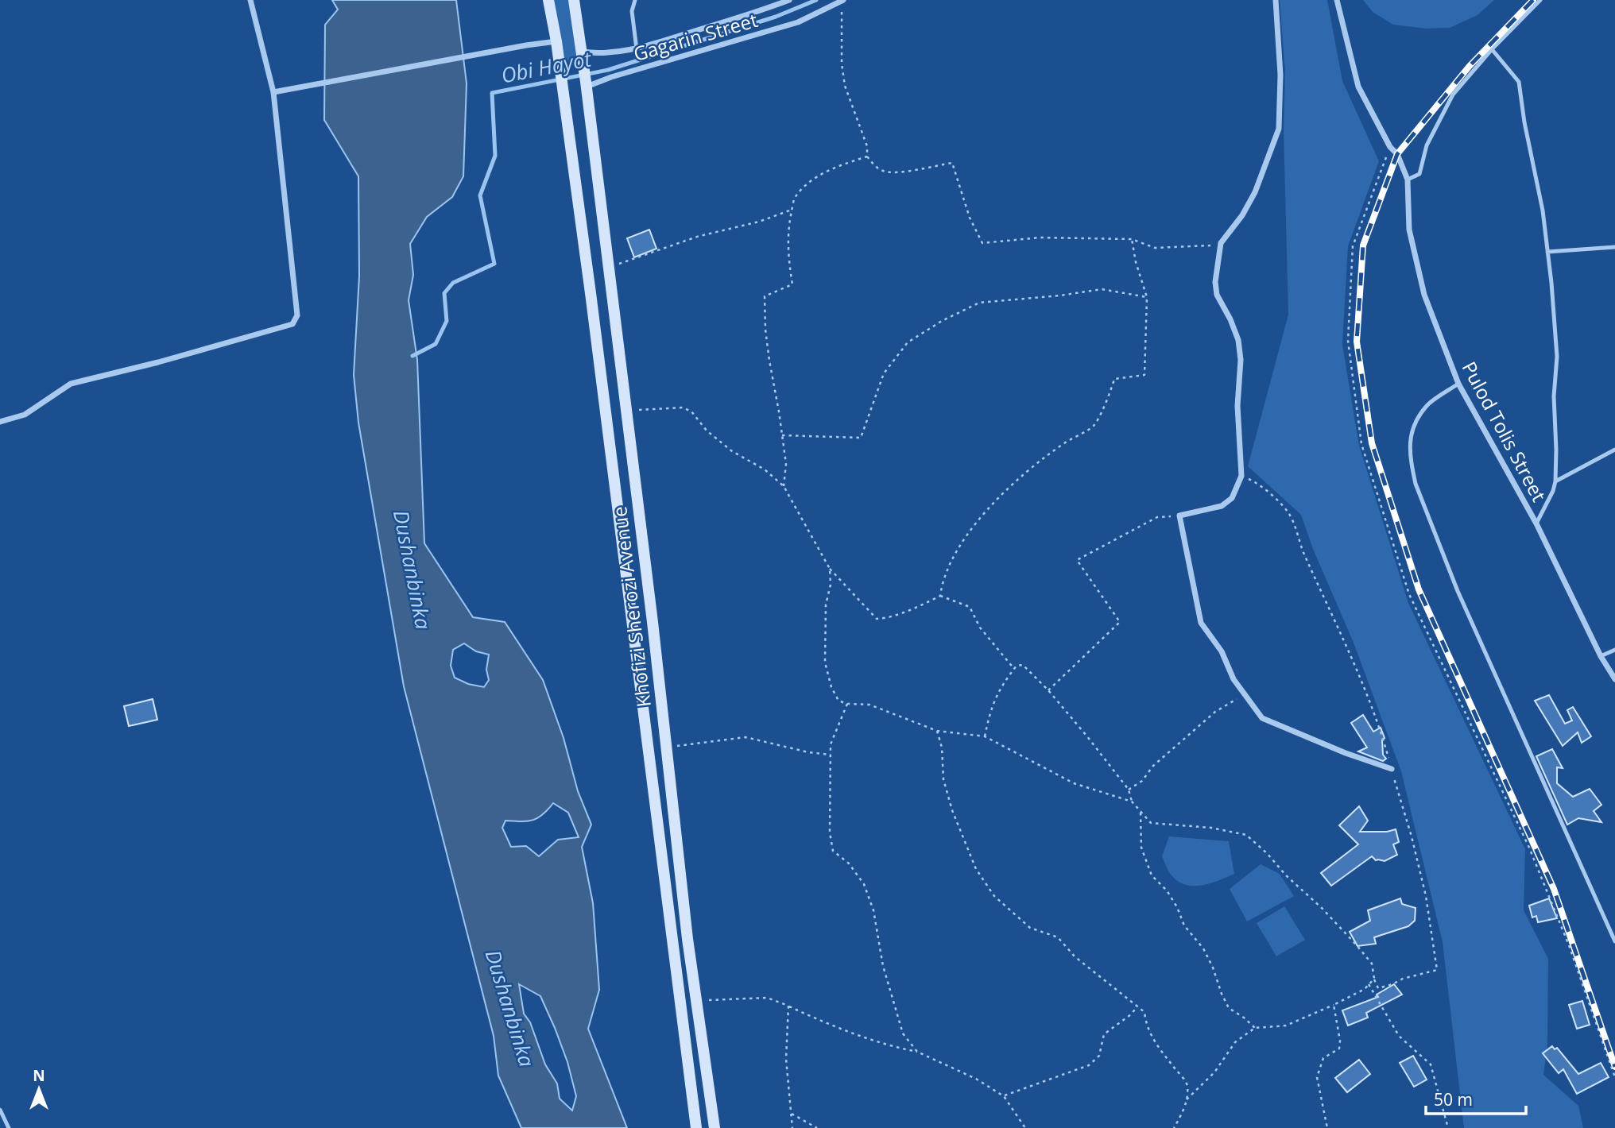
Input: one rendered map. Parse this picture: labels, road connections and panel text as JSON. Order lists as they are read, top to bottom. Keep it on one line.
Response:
{"streets":{"main road":["Khofizi Sherozi Avenue"],"street":["Gagarin Street","Pulod Tolis Street"]},"crossings":[["Gagarin Street","Khofizi Sherozi Avenue"]],"water":["Obi Hayot","Dushanbinka"],"scale_bar":"50 m","north":"top"}
